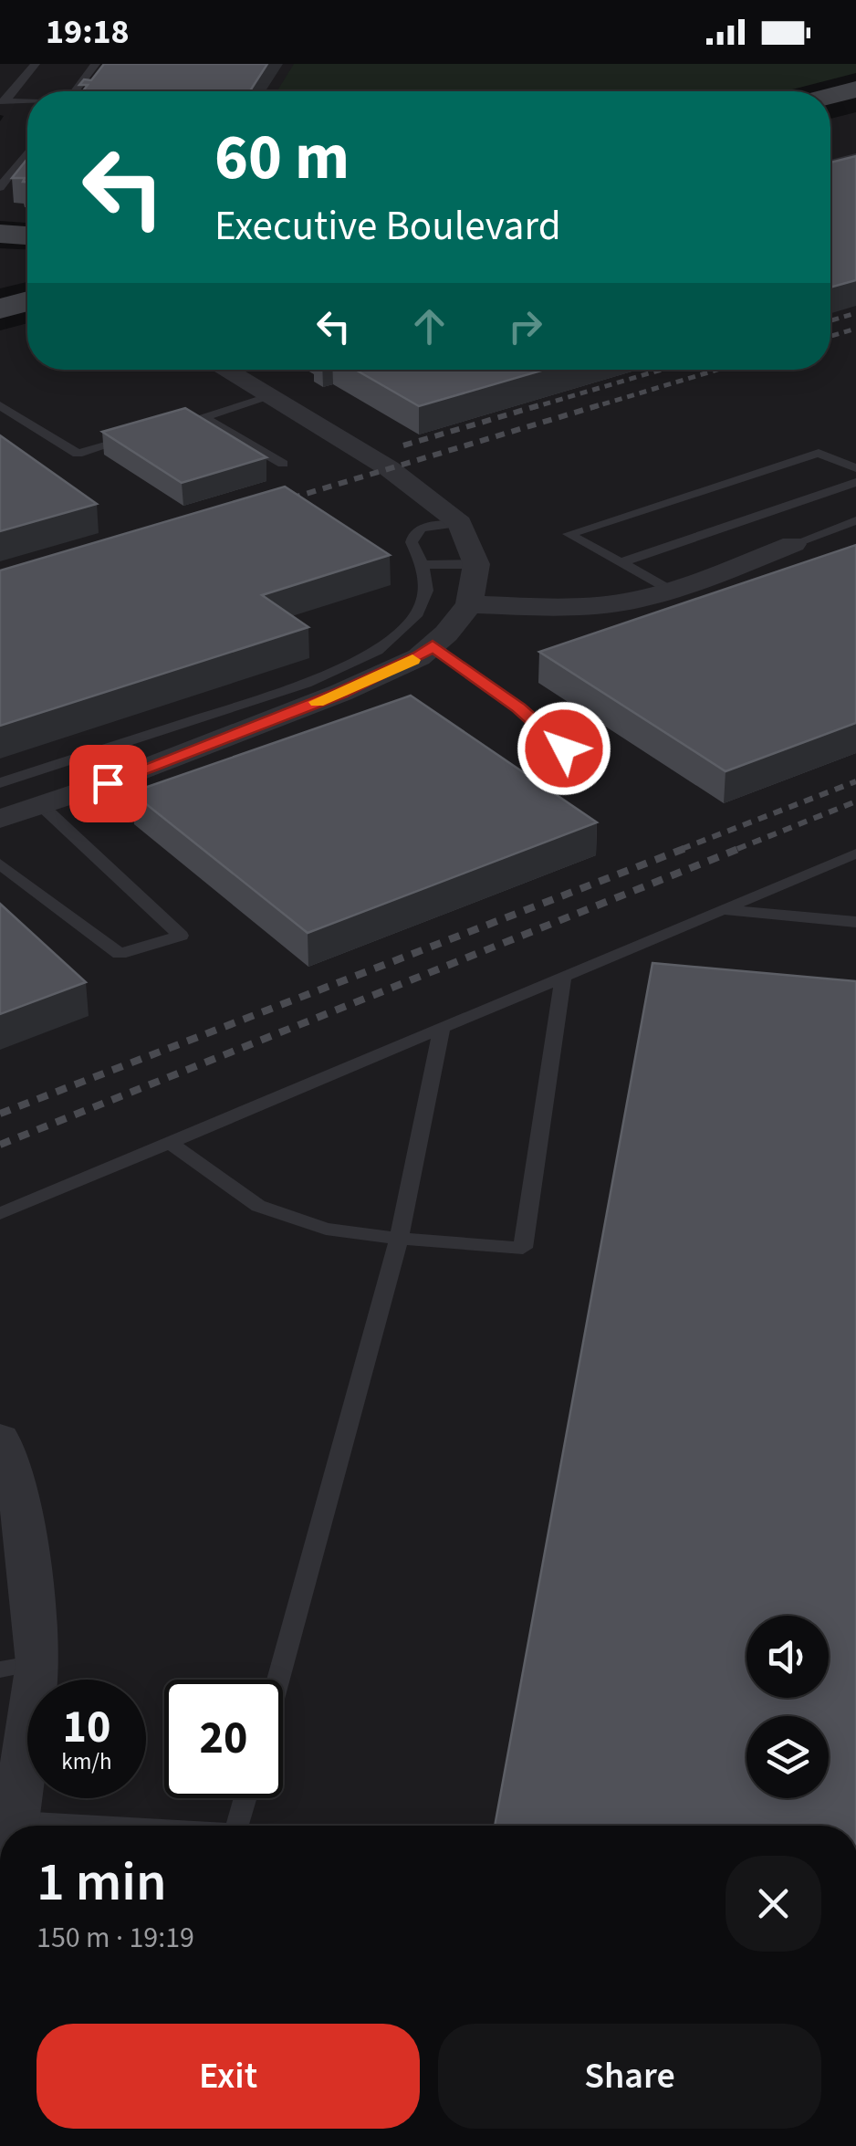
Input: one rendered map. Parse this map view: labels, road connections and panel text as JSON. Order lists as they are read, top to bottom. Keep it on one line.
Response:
{"page":{"status":"19:18","turn":["60 m","Executive Boulevard"],"speed":"10 km/h","limit":"20","heading":["1 min","150 m · 19:19"],"buttons":["Exit","Share"]}}
